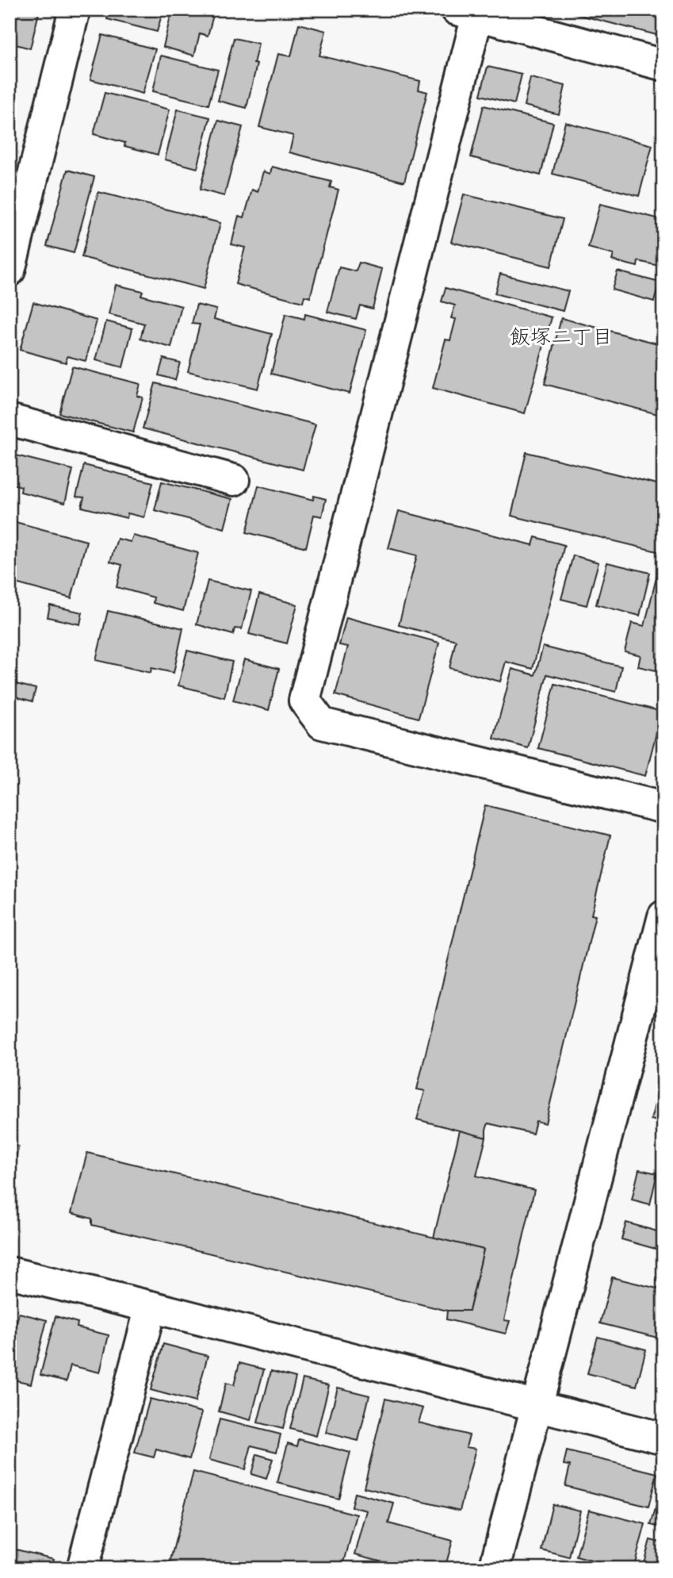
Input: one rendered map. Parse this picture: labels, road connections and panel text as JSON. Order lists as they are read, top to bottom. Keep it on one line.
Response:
{"districts":["飯塚二丁目"]}
